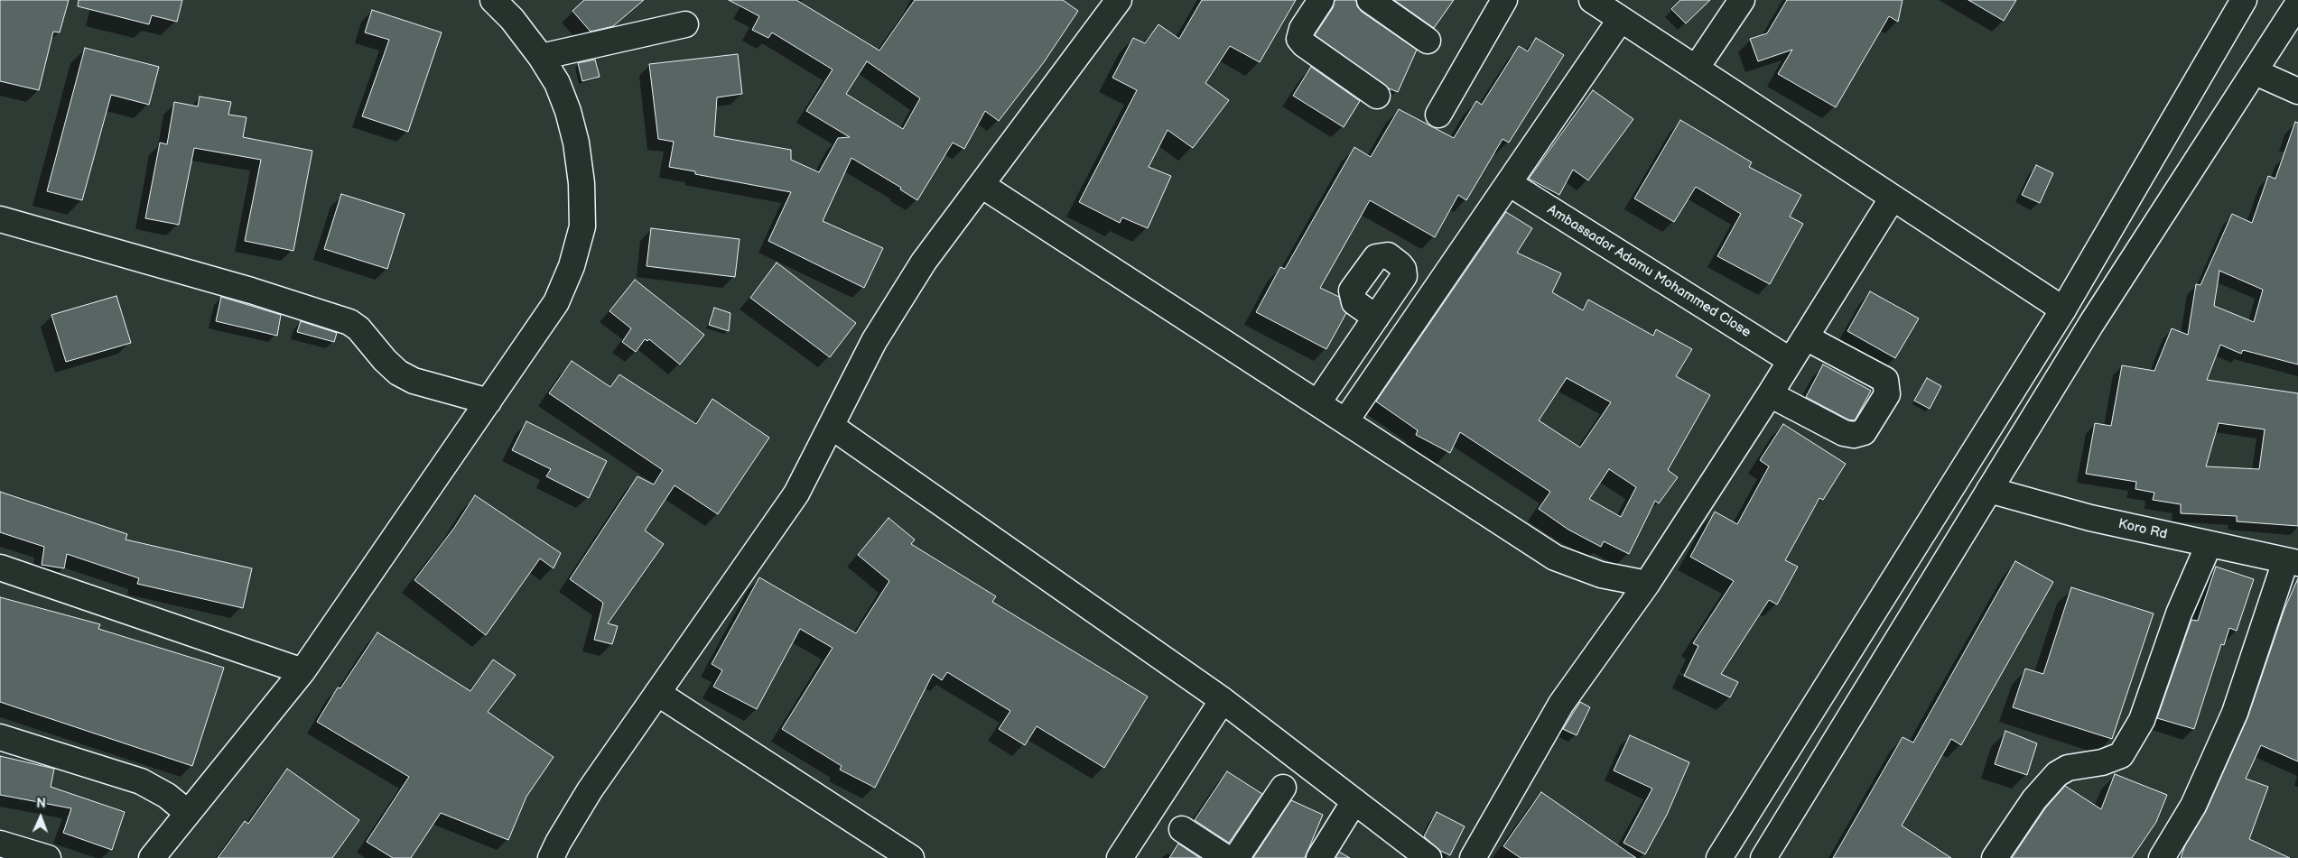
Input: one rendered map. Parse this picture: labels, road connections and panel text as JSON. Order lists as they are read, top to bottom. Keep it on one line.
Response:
{"streets":{"street":["Ambassador Adamu Mohammed Close","Koro Rd"]},"north":"top"}
